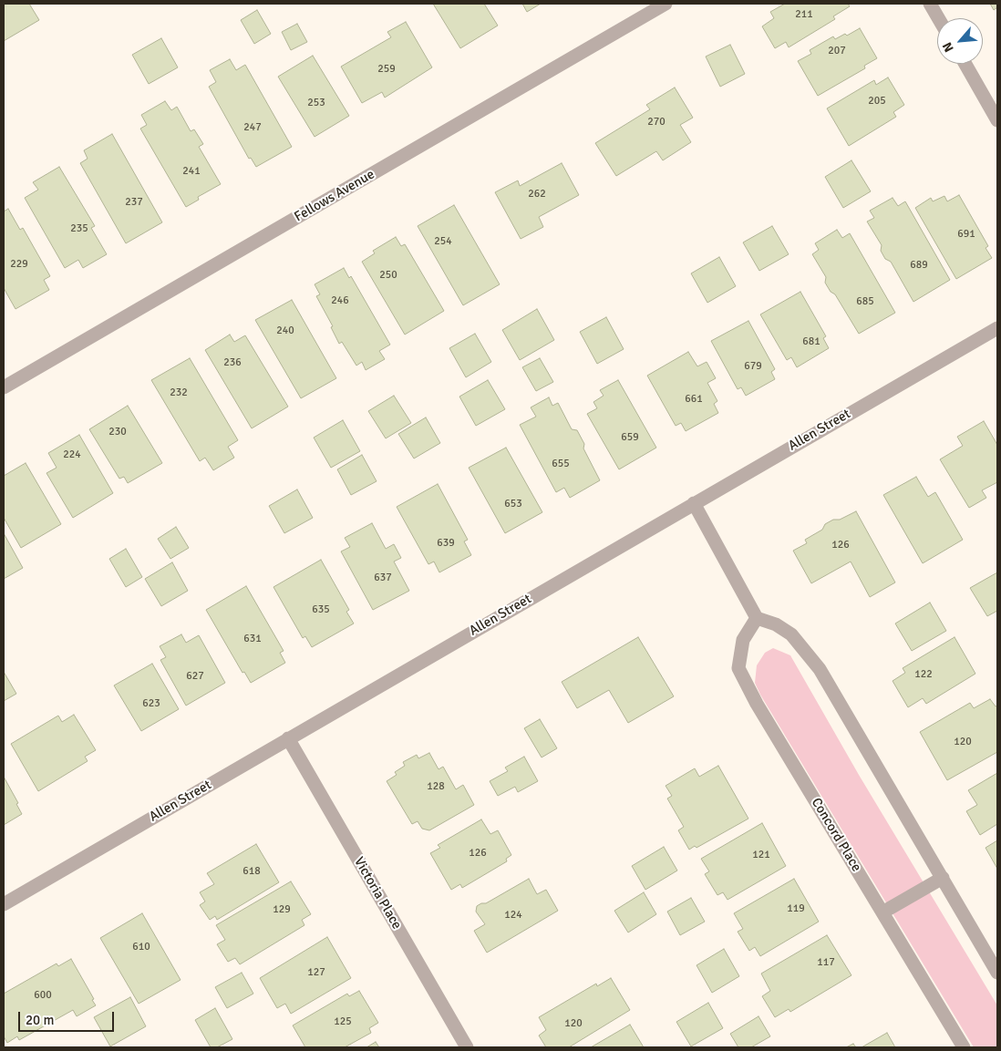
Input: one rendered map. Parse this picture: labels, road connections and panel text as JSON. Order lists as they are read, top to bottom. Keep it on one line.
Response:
{"streets":{"street":["Fellows Avenue","Allen Street","Concord Place","Victoria Place"]},"crossings":[["Allen Street","Victoria Place"]],"house_numbers":["211","207","259","205","253","270","247","241","262","237","235","691","254","229","689","250","246","685","240","681","236","679","232","661","230","659","224","655","653","639","126","637","635","631","122","627","623","120","128","126","121","618","119","129","124","610","117","127","600","125","120"],"scale_bar":"20 m","north":"bottom left"}
